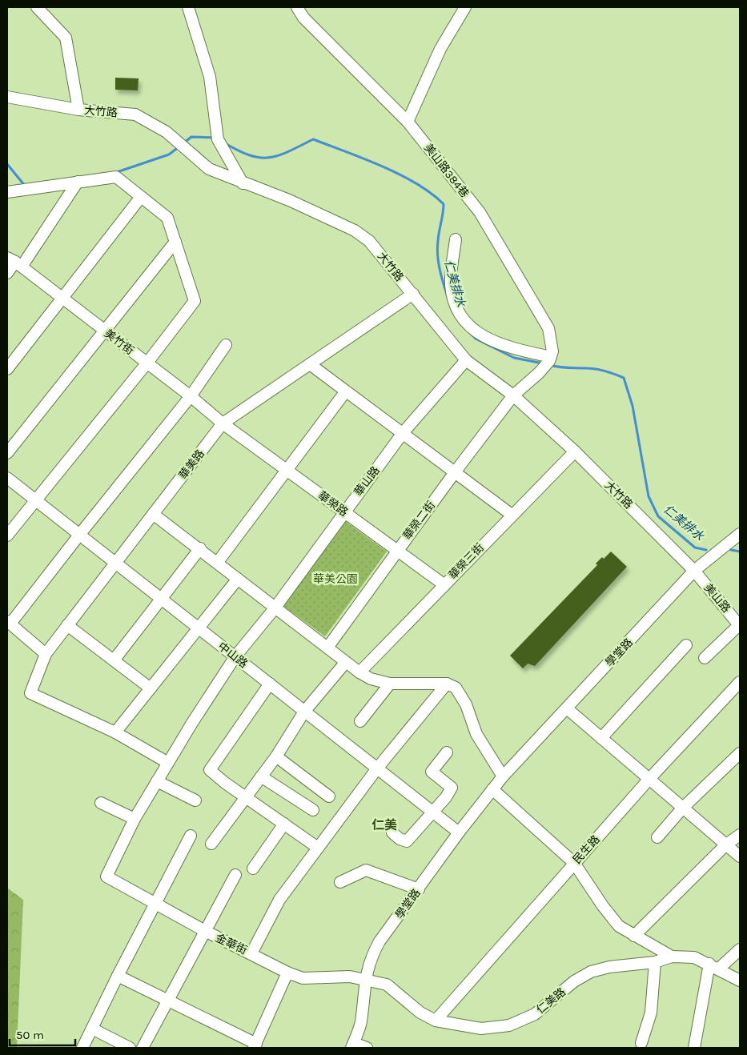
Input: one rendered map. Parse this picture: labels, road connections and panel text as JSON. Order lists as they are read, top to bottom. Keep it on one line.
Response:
{"streets":{"street":["大竹路","美山路384巷","美竹街","華美路","華山路","華榮路","華榮二街","華榮三街","美山路","學堂路","中山路","民生路","金華街","仁美路"]},"crossings":[["大竹路","華美路"],["大竹路","華山路"],["大竹路","華榮二街"],["大竹路","華榮三街"],["大竹路","美山路"],["大竹路","學堂路"],["美山路384巷","華榮二街"],["美竹街","華美路"],["美竹街","華榮路"],["華美路","華榮路"],["華美路","中山路"],["華山路","華榮路"],["華山路","中山路"],["華山路","金華街"],["華榮路","華榮二街"],["華榮路","華榮三街"],["美山路","學堂路"],["學堂路","中山路"],["學堂路","金華街"],["學堂路","仁美路"],["民生路","仁美路"],["金華街","仁美路"]],"districts":["仁美"],"water":["仁美排水"],"parks":["華美公園"],"scale_bar":"50 m"}
